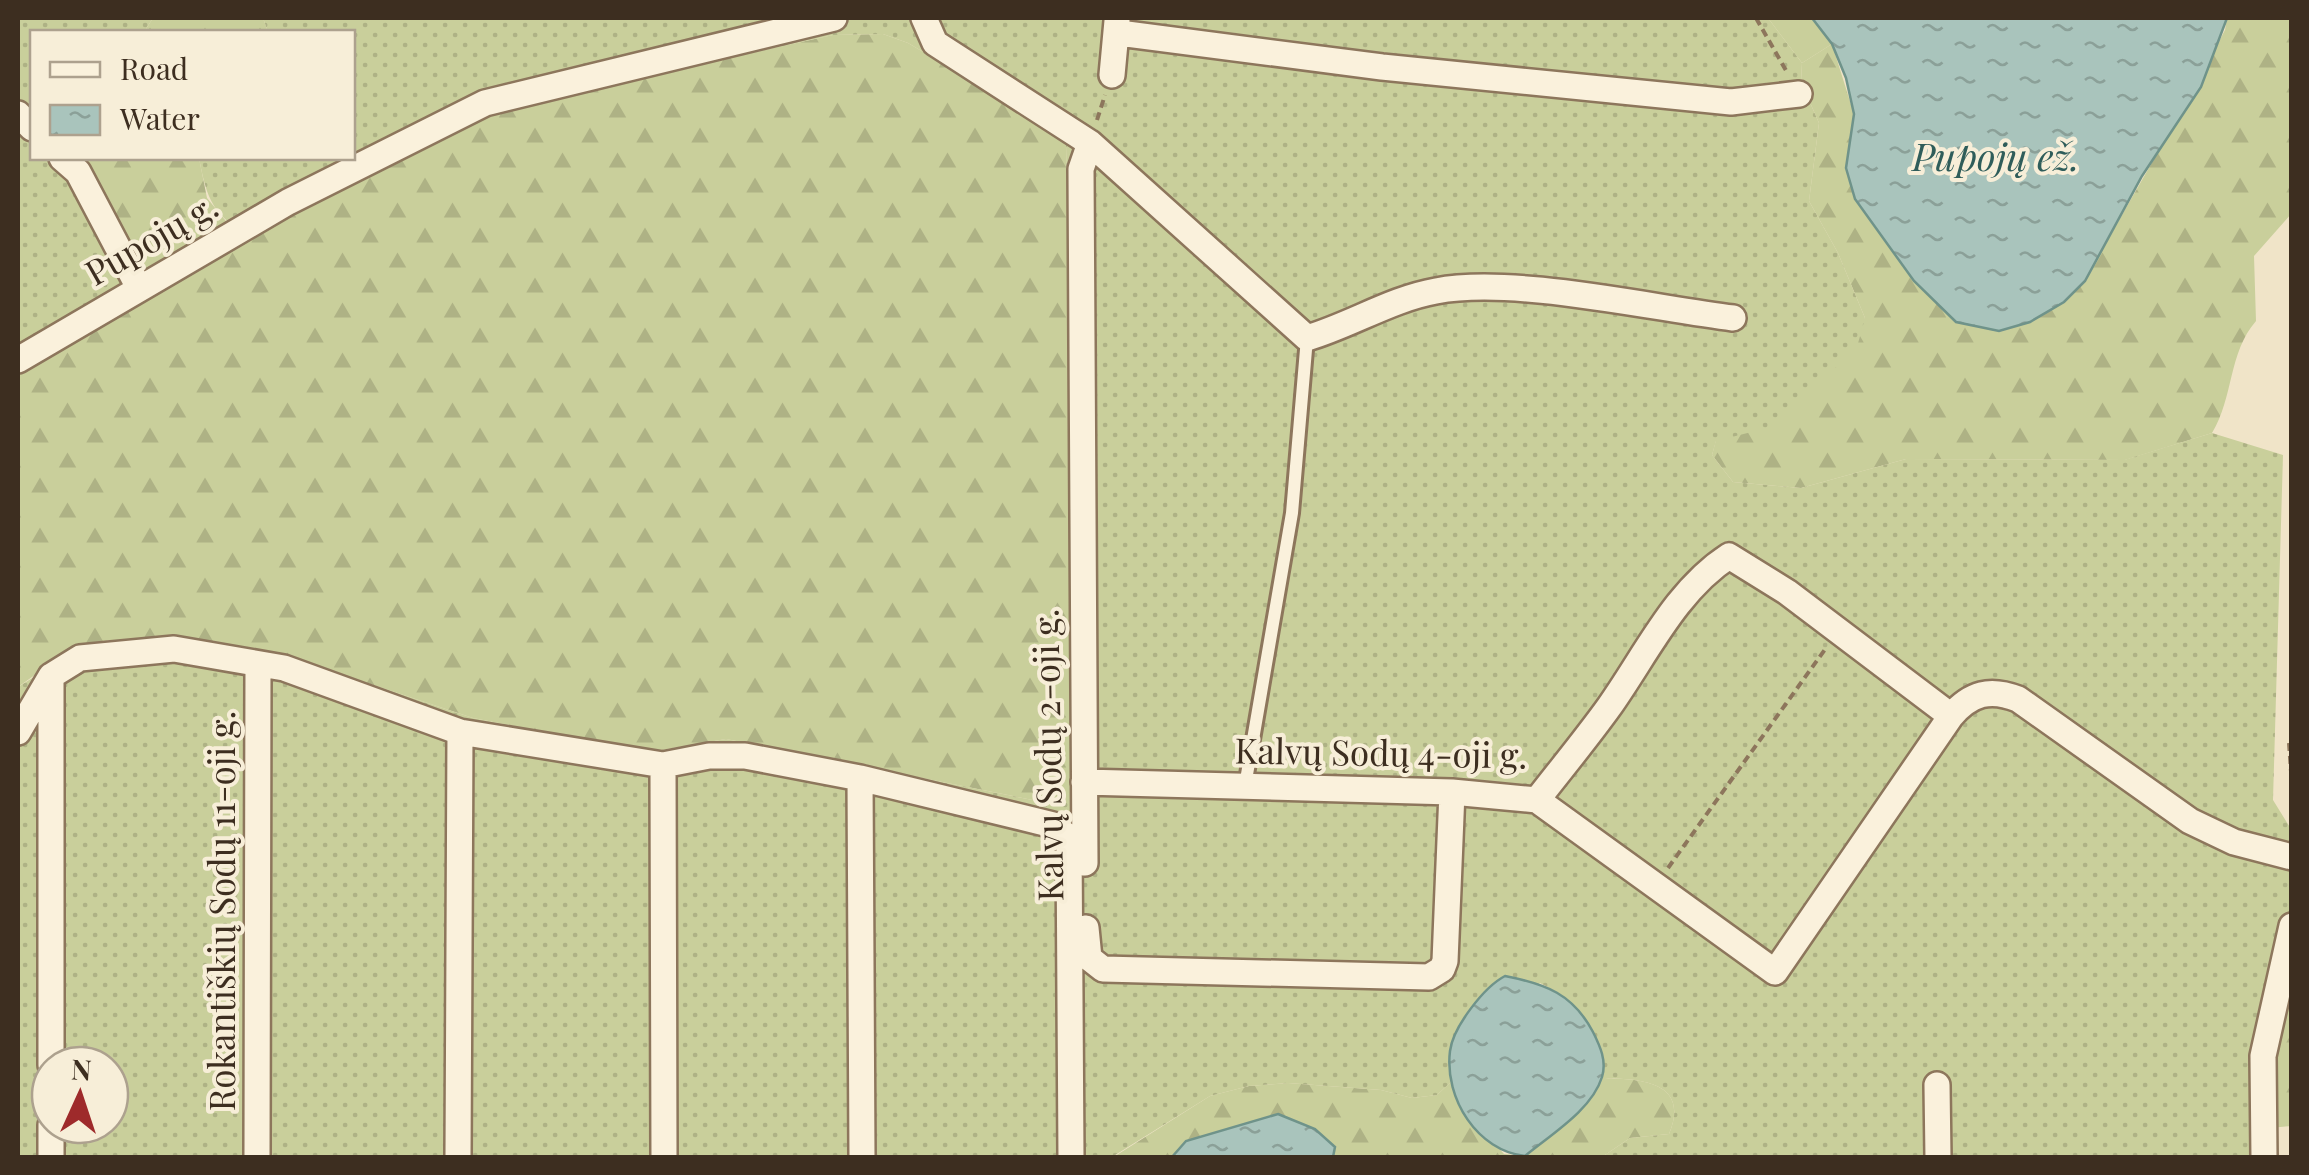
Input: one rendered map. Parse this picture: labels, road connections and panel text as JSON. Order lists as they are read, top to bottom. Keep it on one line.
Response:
{"streets":{"street":["Pupojų g.","Kalvų Sodų 4-oji g.","Kalvų Sodų 2-oji g.","Rokantiškių Sodų 11-oji g."]},"crossings":[["Kalvų Sodų 4-oji g.","Kalvų Sodų 2-oji g."]],"water":["Pupojų ež."],"legend":["Road","Water"],"north":"top"}
